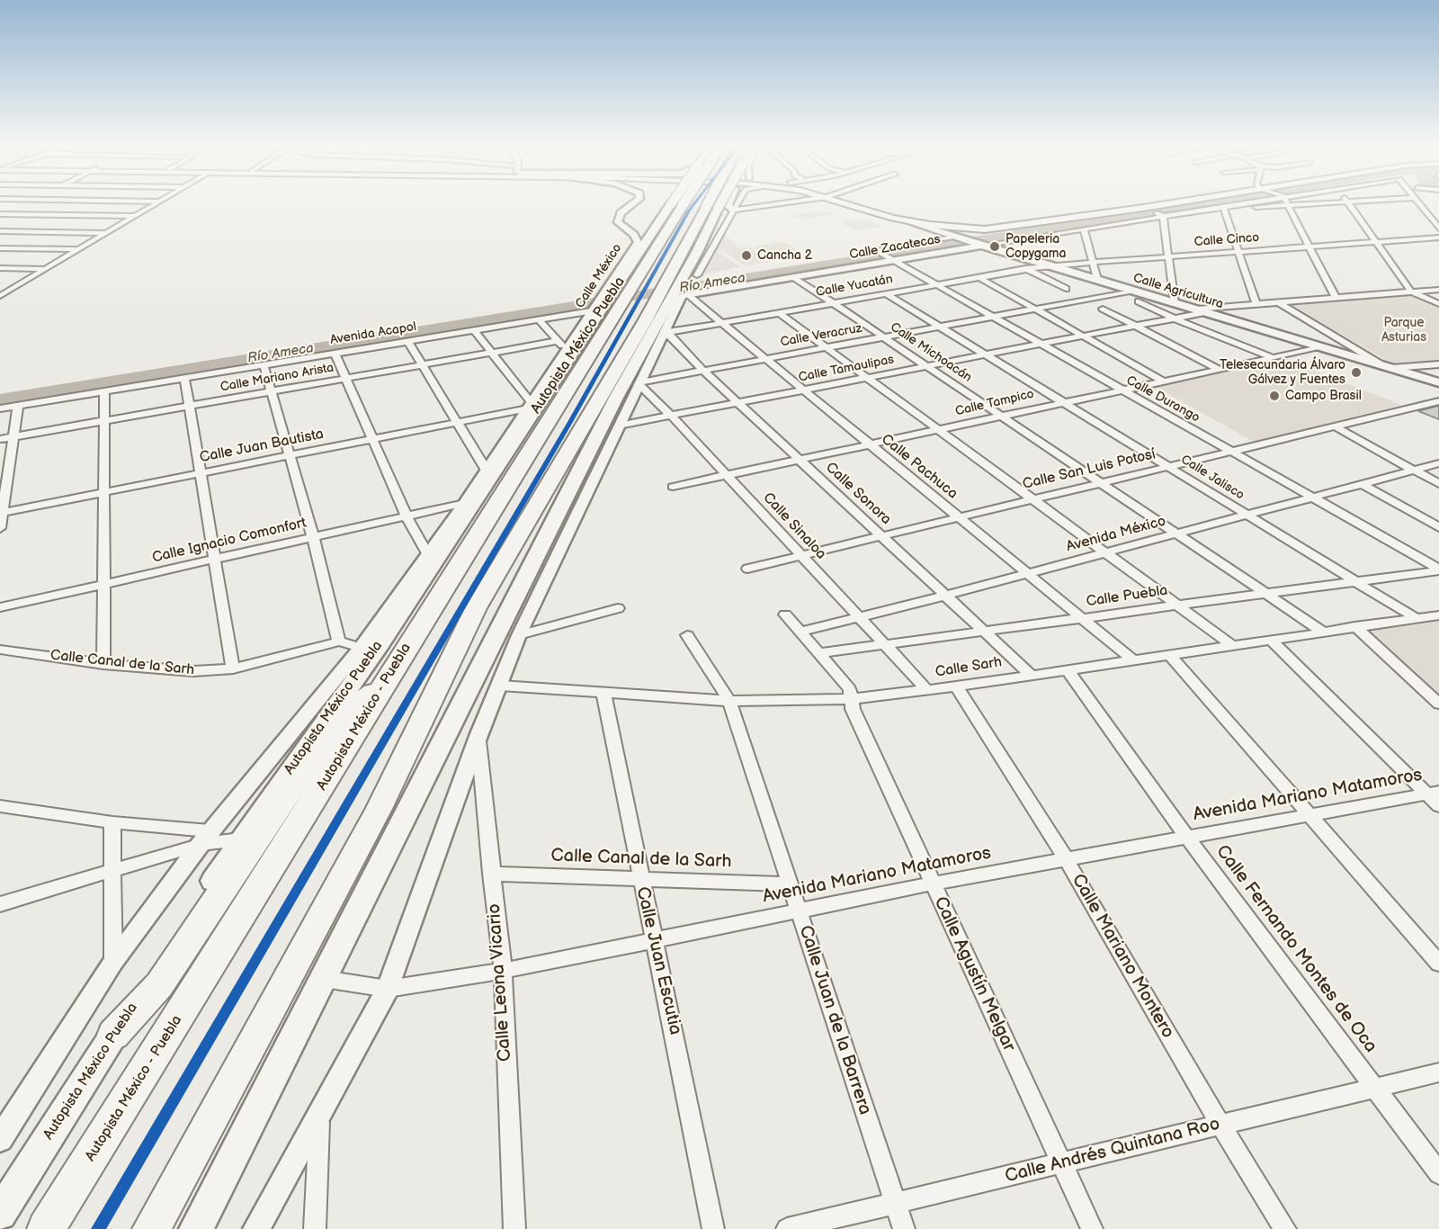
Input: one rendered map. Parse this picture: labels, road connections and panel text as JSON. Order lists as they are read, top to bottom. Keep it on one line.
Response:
{"streets":{"highway":["Autopista México Puebla","Autopista México - Puebla"],"street":["Calle Cinco","Calle Zacatecas","Calle México","Calle Yucatán","Calle Agricultura","Avenida Acapol","Calle Veracruz","Calle Michoacán","Calle Tamaulipas","Calle Mariano Arista","Calle Durango","Calle Tampico","Calle Juan Bautista","Calle Pachuca","Calle San Luis Potosí","Calle Jalisco","Calle Sonora","Calle Sinaloa","Avenida México","Calle Ignacio Comonfort","Calle Puebla","Calle Canal de la Sarh","Calle Sarh","Avenida Mariano Matamoros","Calle Fernando Montes de Oca","Calle Mariano Montero","Calle Juan Escutia","Calle Agustín Melgar","Calle Leona Vicario","Calle Juan de la Barrera","Calle Andrés Quintana Roo"]},"crossings":[["Calle Cinco","Calle Yucatán"],["Calle Cinco","Calle Agricultura"],["Calle Zacatecas","Calle Agricultura"],["Calle Zacatecas","Calle Michoacán"],["Calle Zacatecas","Calle Durango"],["Calle Zacatecas","Calle Pachuca"],["Calle México","Avenida Acapol"],["Calle México","Autopista México Puebla"],["Calle México","Autopista México - Puebla"],["Calle Yucatán","Calle Agricultura"],["Calle Yucatán","Calle Michoacán"],["Calle Yucatán","Calle Durango"],["Calle Yucatán","Calle Pachuca"],["Calle Yucatán","Calle Jalisco"],["Calle Yucatán","Calle Sonora"],["Calle Agricultura","Calle Veracruz"],["Calle Agricultura","Calle Tamaulipas"],["Calle Agricultura","Calle Durango"],["Calle Agricultura","Calle Tampico"],["Avenida Acapol","Autopista México Puebla"],["Avenida Acapol","Autopista México - Puebla"],["Calle Veracruz","Calle Michoacán"],["Calle Veracruz","Calle Durango"],["Calle Veracruz","Calle Pachuca"],["Calle Veracruz","Calle Jalisco"],["Calle Veracruz","Calle Sonora"],["Calle Veracruz","Calle Sinaloa"],["Autopista México Puebla","Calle Mariano Arista"],["Autopista México Puebla","Calle Juan Bautista"],["Autopista México Puebla","Calle Ignacio Comonfort"],["Autopista México Puebla","Autopista México - Puebla"],["Calle Michoacán","Calle Tamaulipas"],["Calle Michoacán","Calle Tampico"],["Calle Michoacán","Calle San Luis Potosí"],["Calle Michoacán","Avenida México"],["Calle Michoacán","Calle Puebla"],["Calle Michoacán","Calle Sarh"],["Calle Tamaulipas","Calle Durango"],["Calle Tamaulipas","Calle Pachuca"],["Calle Tamaulipas","Calle Jalisco"],["Calle Tamaulipas","Calle Sonora"],["Calle Tamaulipas","Calle Sinaloa"],["Calle Durango","Calle Tampico"],["Calle Durango","Calle San Luis Potosí"],["Calle Durango","Avenida México"],["Calle Durango","Calle Puebla"],["Calle Tampico","Calle Pachuca"],["Calle Tampico","Calle Jalisco"],["Calle Tampico","Calle Sonora"],["Calle Tampico","Calle Sinaloa"],["Calle Pachuca","Calle San Luis Potosí"],["Calle Pachuca","Avenida México"],["Calle Pachuca","Calle Puebla"],["Calle Pachuca","Calle Sarh"],["Calle San Luis Potosí","Calle Jalisco"],["Calle San Luis Potosí","Calle Sonora"],["Calle San Luis Potosí","Calle Sinaloa"],["Calle Jalisco","Avenida México"],["Calle Jalisco","Calle Puebla"],["Calle Jalisco","Calle Sarh"],["Calle Sonora","Avenida México"],["Calle Sonora","Calle Puebla"],["Calle Sonora","Calle Sarh"],["Calle Sinaloa","Avenida México"],["Calle Sinaloa","Calle Puebla"],["Calle Sinaloa","Calle Sarh"],["Avenida México","Calle Agustín Melgar"],["Calle Puebla","Calle Agustín Melgar"],["Calle Canal de la Sarh","Calle Juan Escutia"],["Calle Canal de la Sarh","Calle Leona Vicario"],["Calle Canal de la Sarh","Calle Juan de la Barrera"],["Calle Sarh","Calle Fernando Montes de Oca"],["Calle Sarh","Calle Mariano Montero"],["Calle Sarh","Calle Juan Escutia"],["Calle Sarh","Calle Agustín Melgar"],["Calle Sarh","Calle Juan de la Barrera"],["Avenida Mariano Matamoros","Calle Fernando Montes de Oca"],["Avenida Mariano Matamoros","Calle Mariano Montero"],["Avenida Mariano Matamoros","Calle Juan Escutia"],["Avenida Mariano Matamoros","Calle Agustín Melgar"],["Avenida Mariano Matamoros","Calle Leona Vicario"],["Avenida Mariano Matamoros","Calle Juan de la Barrera"],["Calle Fernando Montes de Oca","Calle Andrés Quintana Roo"],["Calle Mariano Montero","Calle Andrés Quintana Roo"],["Calle Agustín Melgar","Calle Andrés Quintana Roo"],["Calle Juan de la Barrera","Calle Andrés Quintana Roo"]],"water":["Río Ameca"],"parks":["Parque Asturias"],"places":["Papeleria Copygama","Cancha 2","Telesecundaria Álvaro Gálvez y Fuentes","Campo Brasil"]}
